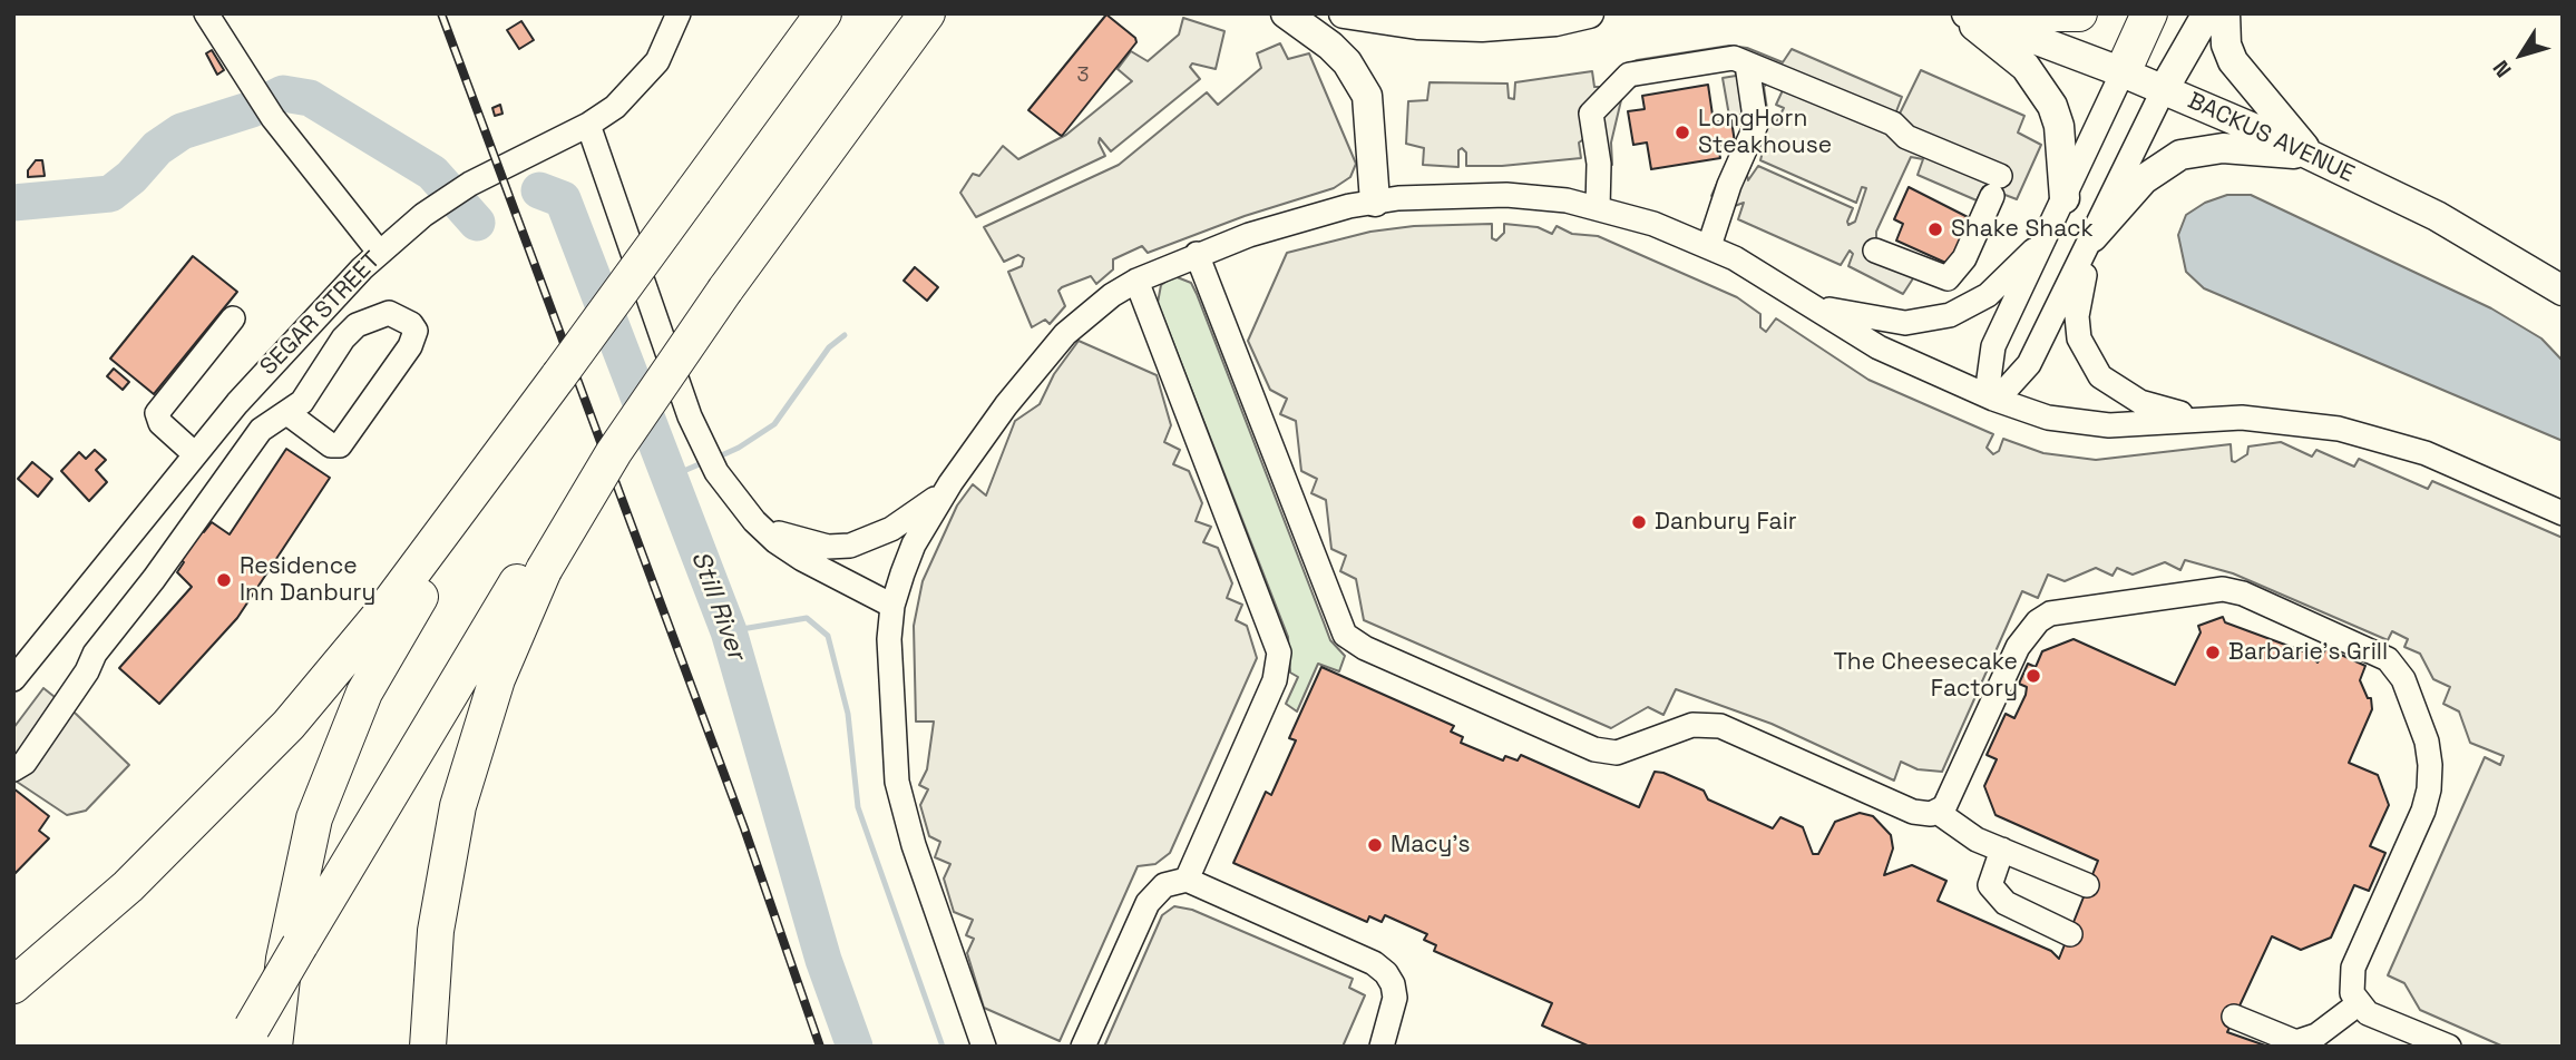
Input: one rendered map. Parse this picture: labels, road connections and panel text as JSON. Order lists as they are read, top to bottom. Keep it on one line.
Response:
{"streets":{"main road":["BACKUS AVENUE"],"street":["SEGAR STREET"]},"water":["Still River"],"places":["LongHorn Steakhouse","Shake Shack","Danbury Fair","Residence Inn Danbury","Barbarie's Grill","The Cheesecake Factory","Macy's"],"house_numbers":["3"],"north":"bottom left"}
